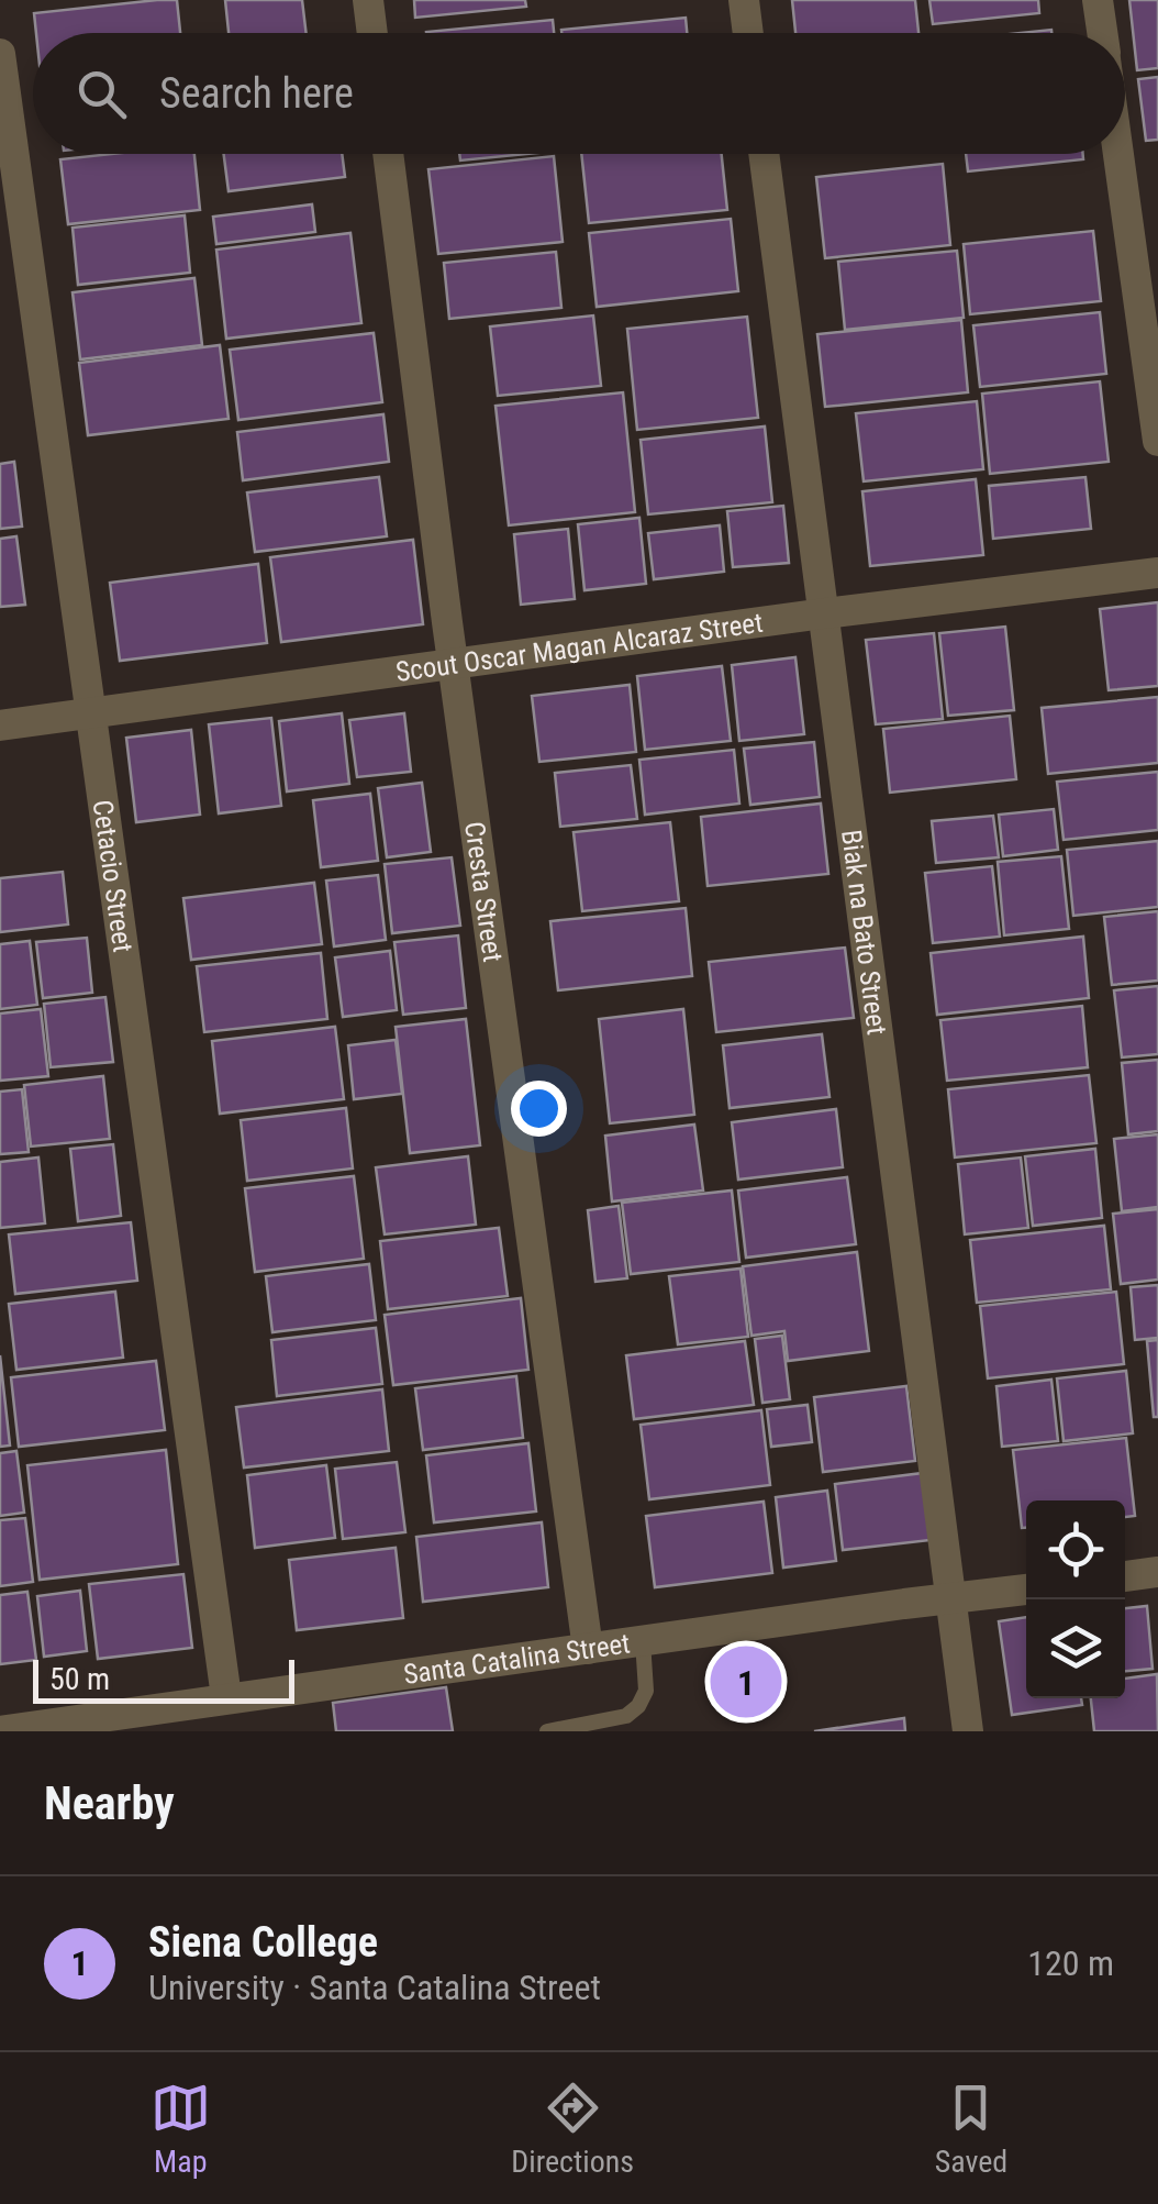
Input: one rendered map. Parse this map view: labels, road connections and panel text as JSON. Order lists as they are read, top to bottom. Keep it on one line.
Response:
{"streets":{"street":["Scout Oscar Magan Alcaraz Street","Cetacio Street","Cresta Street","Biak na Bato Street","Santa Catalina Street"]},"crossings":[["Scout Oscar Magan Alcaraz Street","Cetacio Street"],["Scout Oscar Magan Alcaraz Street","Cresta Street"],["Scout Oscar Magan Alcaraz Street","Biak na Bato Street"],["Cetacio Street","Santa Catalina Street"],["Cresta Street","Santa Catalina Street"],["Biak na Bato Street","Santa Catalina Street"]],"scale_bar":"50 m","page":{"search":"Search here","pins":"1","scale":"50 m","heading":"Nearby","list":[{"mark":"1","name":"Siena College","note":"University · Santa Catalina Street","value":"120 m"}],"nav":["Map","Directions","Saved"]}}
